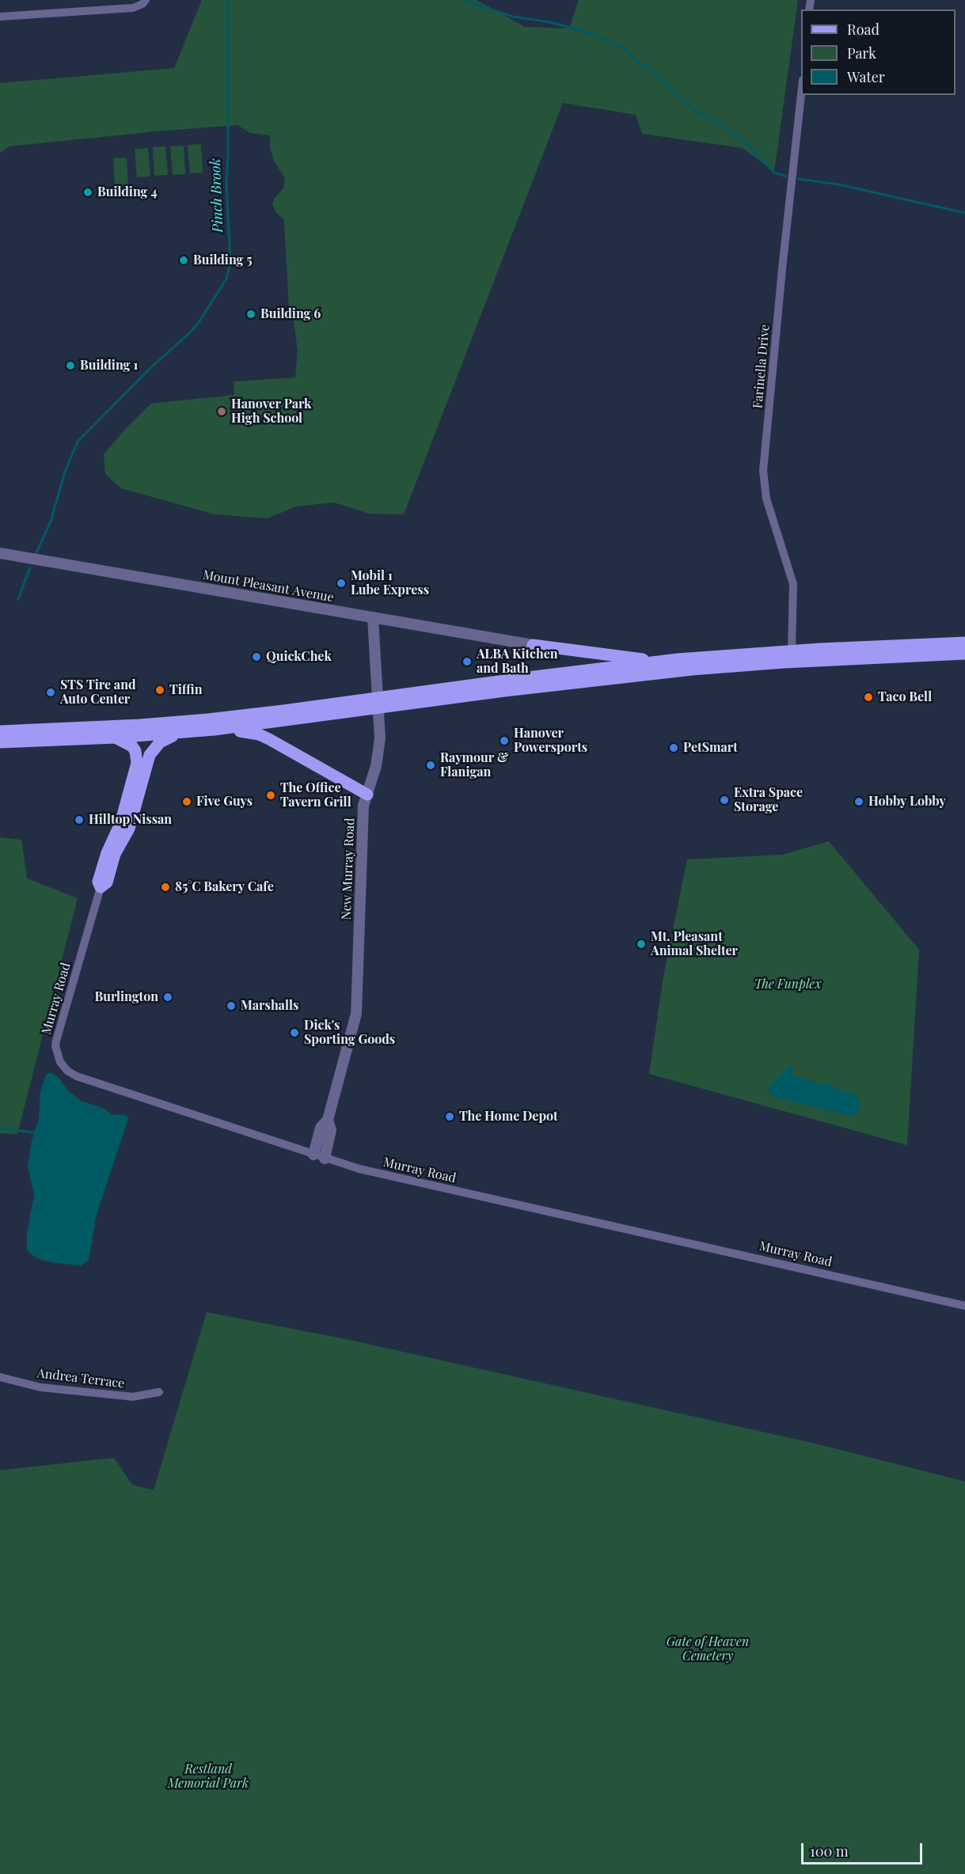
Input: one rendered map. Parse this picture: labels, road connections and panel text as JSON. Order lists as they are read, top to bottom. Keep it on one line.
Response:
{"streets":{"street":["Farinella Drive","Mount Pleasant Avenue","New Murray Road","Murray Road","Andrea Terrace"]},"crossings":[["Mount Pleasant Avenue","New Murray Road"],["New Murray Road","Murray Road"]],"water":["Pinch Brook"],"parks":["The Funplex","Gate of Heaven Cemetery","Restland Memorial Park"],"places":["Building 4","Building 5","Building 6","Building 1","Hanover Park High School","Mobil 1 Lube Express","QuickChek","ALBA Kitchen and Bath","Tiffin","STS Tire and Auto Center","Taco Bell","Hanover Powersports","PetSmart","Raymour & Flanigan","The Office Tavern Grill","Extra Space Storage","Five Guys","Hobby Lobby","Hilltop Nissan","85°C Bakery Cafe","Mt. Pleasant Animal Shelter","Burlington","Marshalls","Dick's Sporting Goods","The Home Depot"],"legend":["Road","Park","Water"],"scale_bar":"100 m"}
